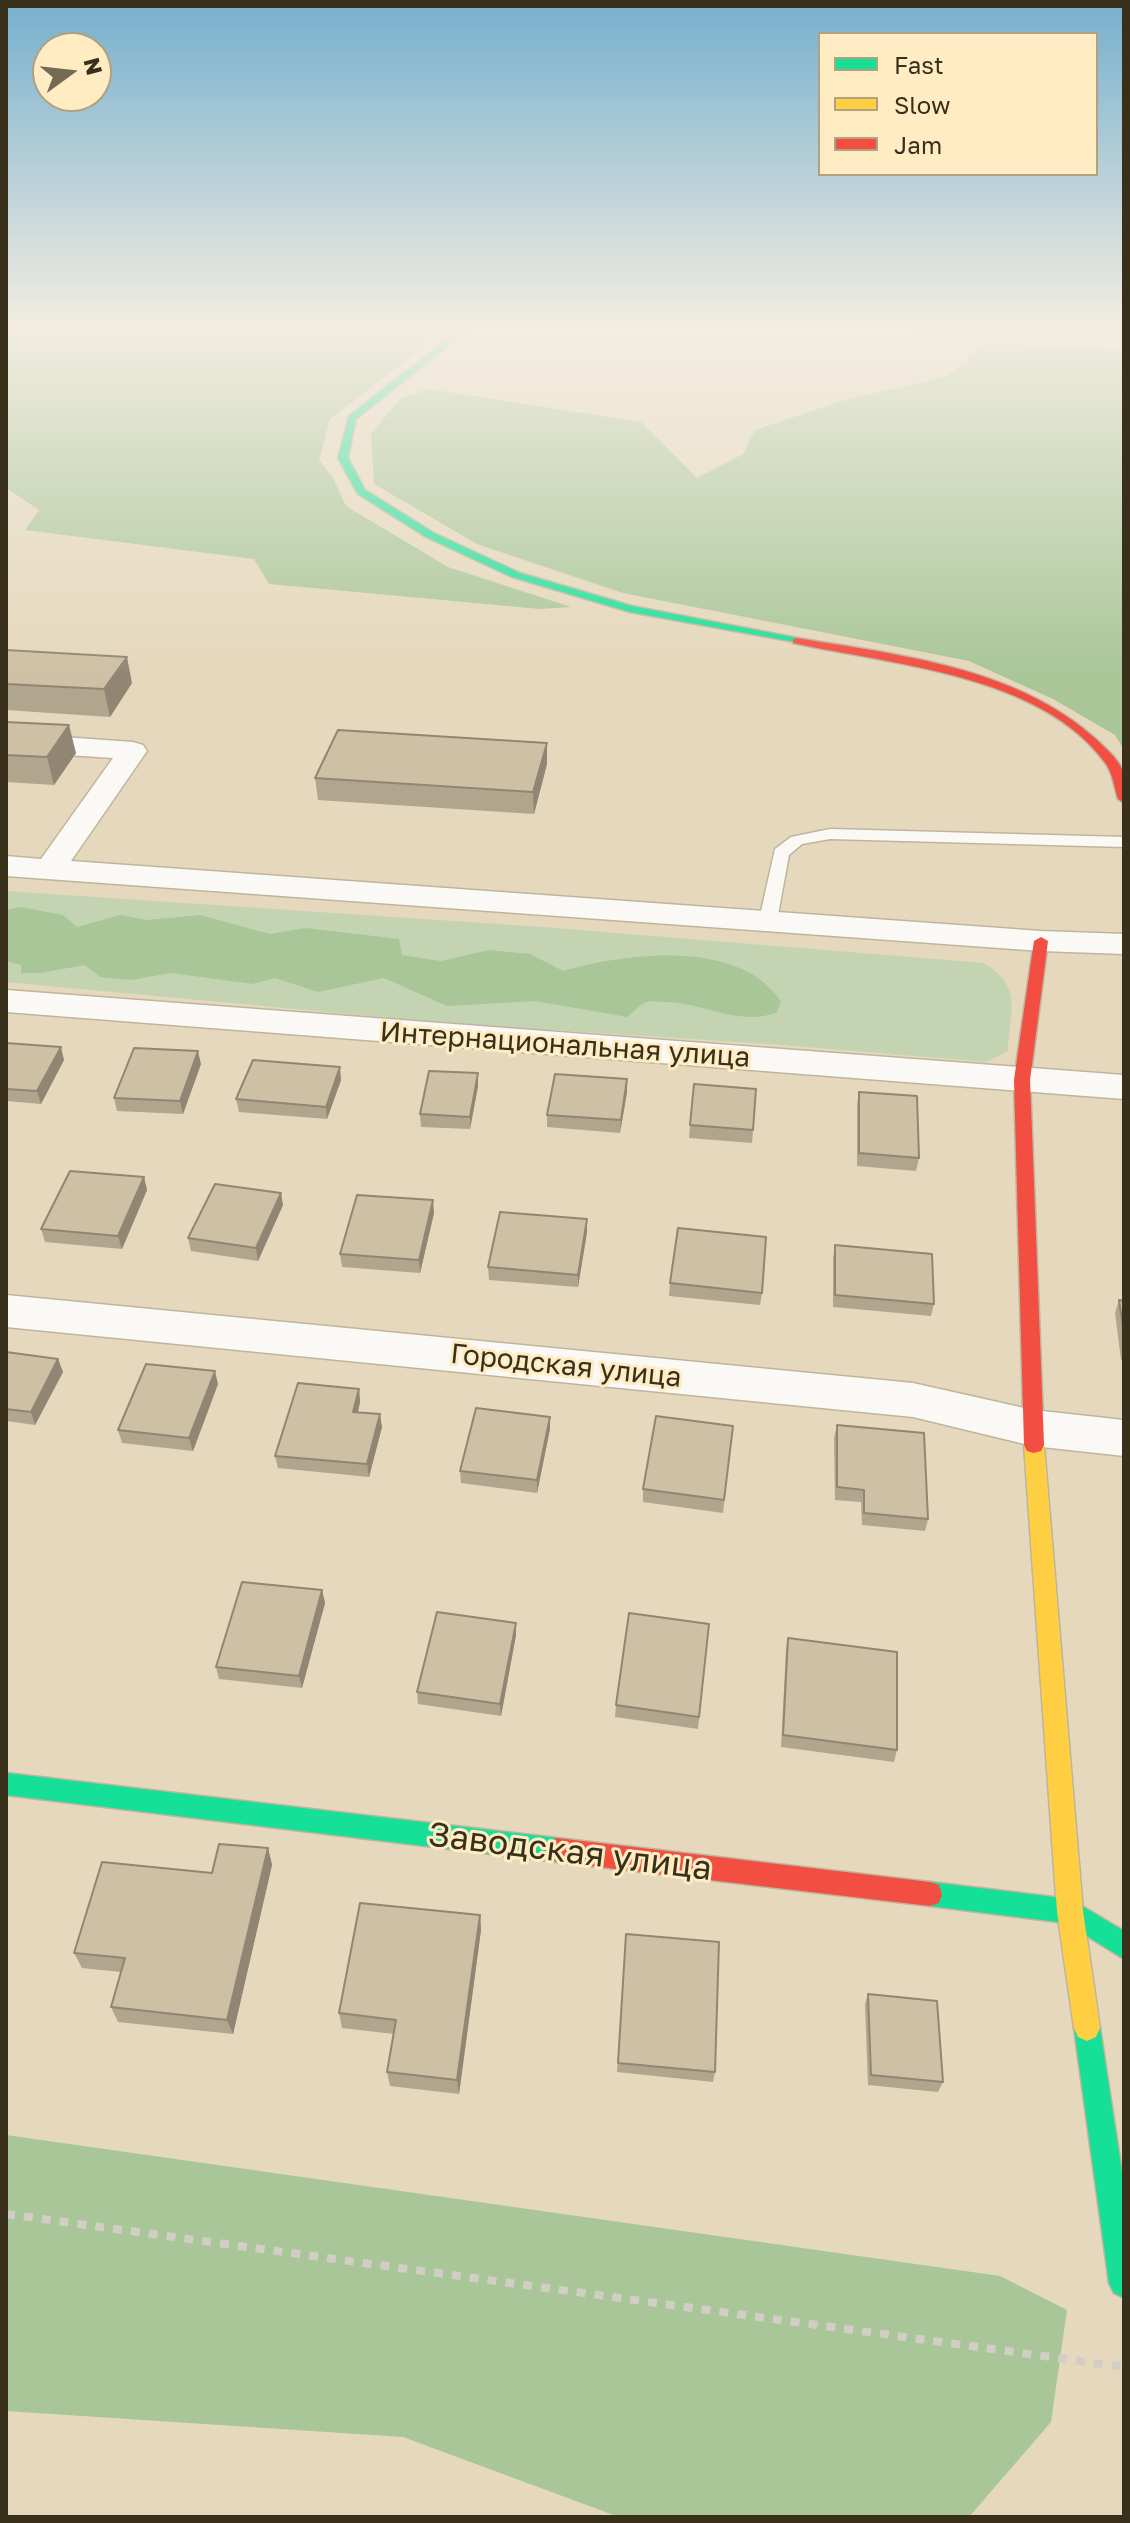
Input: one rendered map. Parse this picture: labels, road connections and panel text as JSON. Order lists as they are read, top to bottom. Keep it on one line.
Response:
{"streets":{"street":["Интернациональная улица","Городская улица","Заводская улица"]},"legend":["Fast","Slow","Jam"],"north":"right"}
